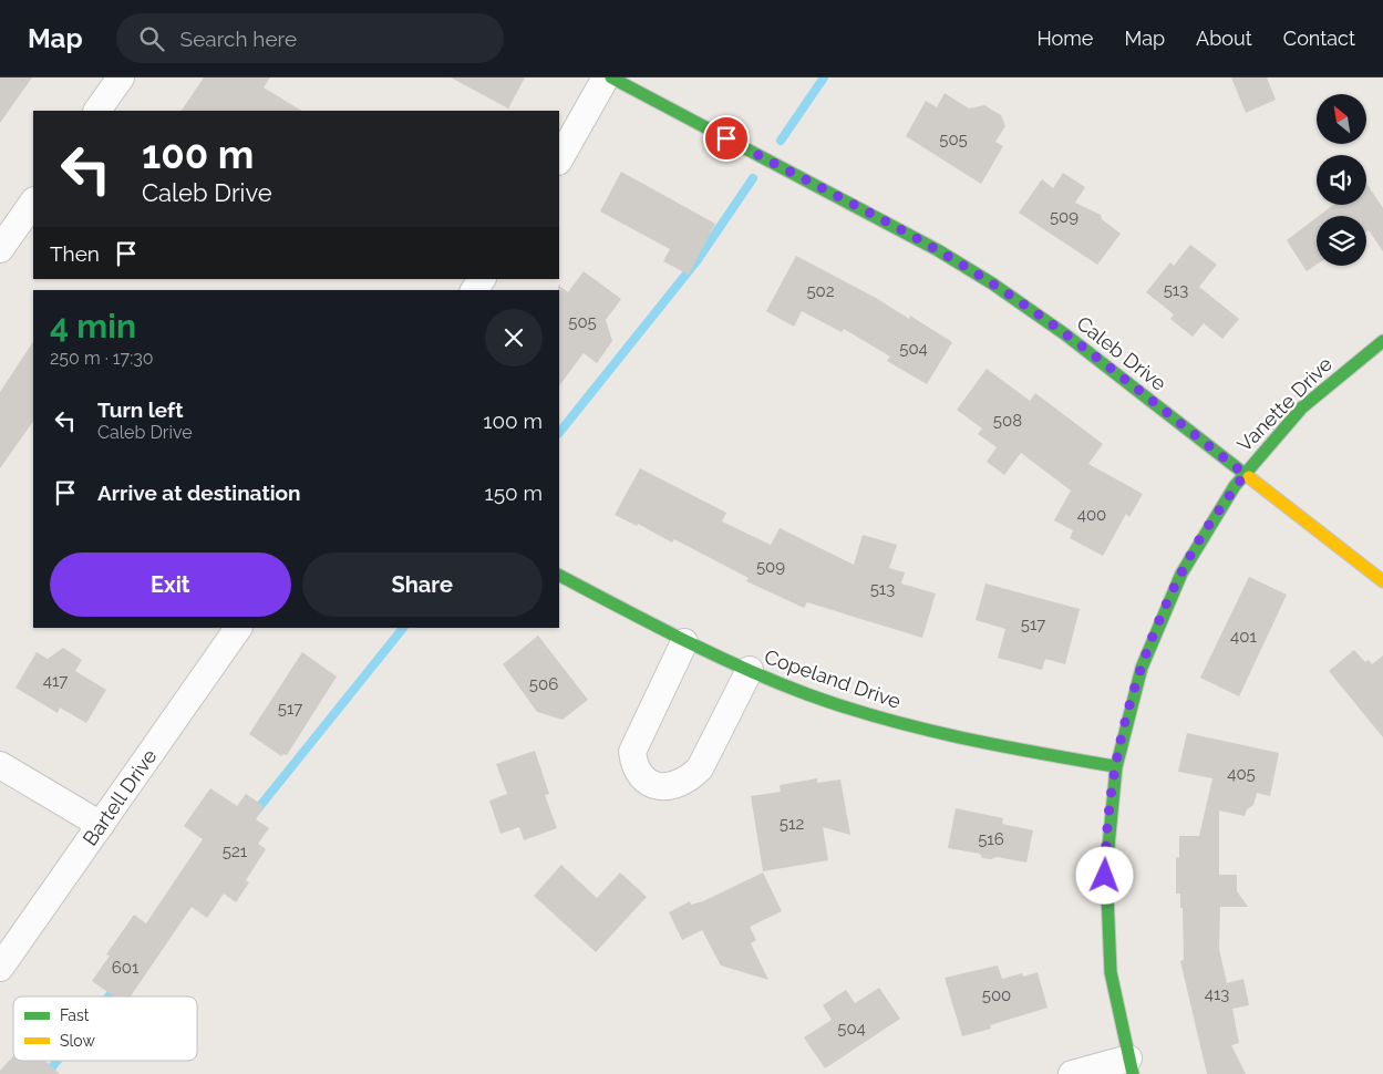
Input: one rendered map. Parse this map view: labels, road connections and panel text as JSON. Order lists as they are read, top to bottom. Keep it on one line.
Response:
{"streets":{"street":["Caleb Drive","Vanette Drive","Copeland Drive","Bartell Drive"]},"crossings":[["Caleb Drive","Vanette Drive"],["Vanette Drive","Copeland Drive"]],"house_numbers":["505","509","513","502","505","504","508","400","509","513","517","401","417","506","517","405","512","516","521","601","413","500","504"],"legend":["Fast","Slow"],"north":"top left","page":{"header":"Map","search":"Search here","nav":["Home","Map","About","Contact"],"turn":["100 m","Caleb Drive"],"then":"Then","heading":["4 min","250 m · 17:30"],"list":[{"name":"Turn left","note":"Caleb Drive","value":"100 m"},{"name":"Arrive at destination","value":"150 m"}],"buttons":["Exit","Share"]}}
